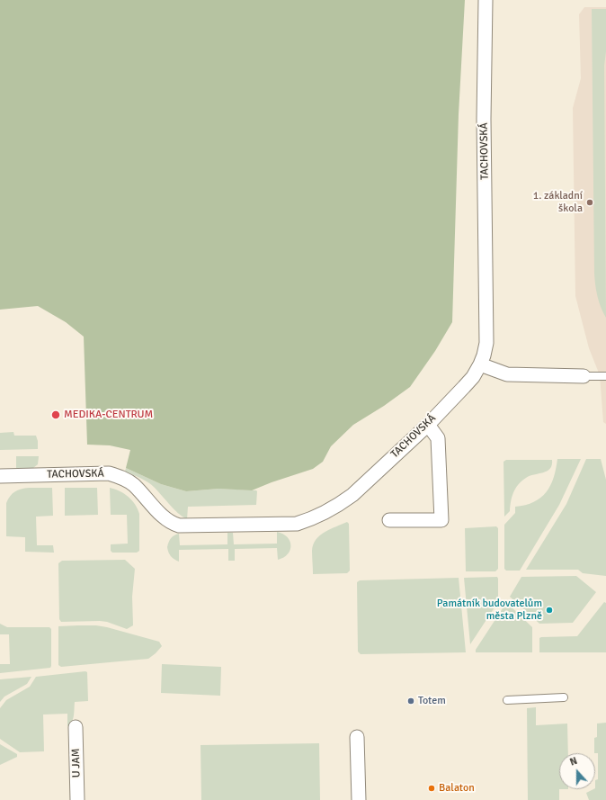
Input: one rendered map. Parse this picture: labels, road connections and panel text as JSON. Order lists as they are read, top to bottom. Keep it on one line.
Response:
{"streets":{"street":["TACHOVSKÁ","U JAM"]},"places":["1. základní škola","MEDIKA-CENTRUM","Památník budovatelům města Plzně","Totem","Balaton"],"north":"top"}
